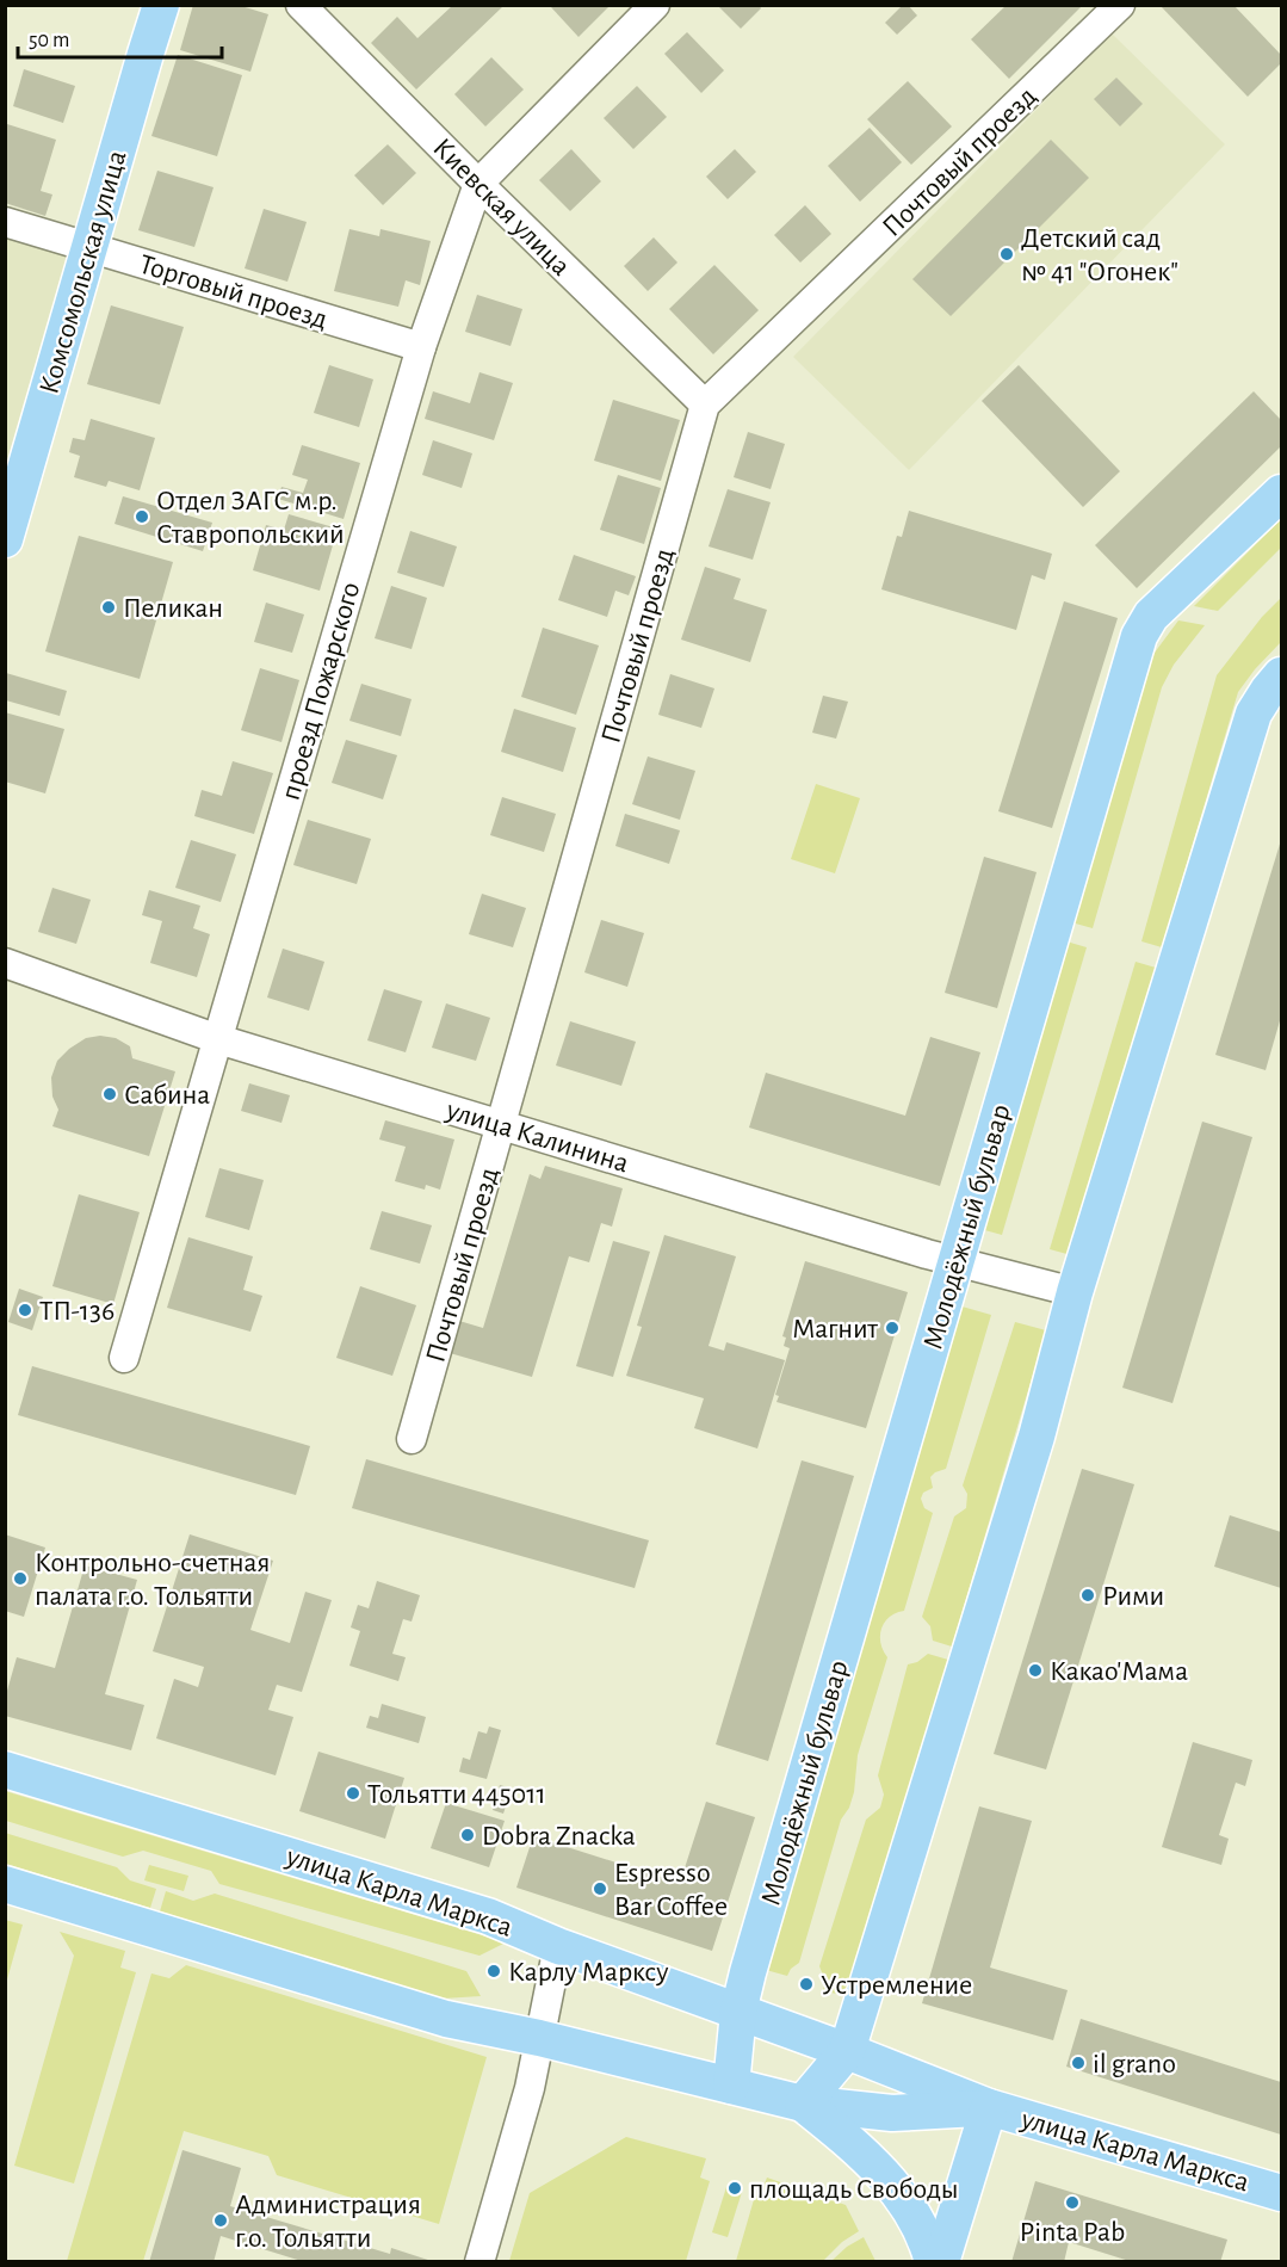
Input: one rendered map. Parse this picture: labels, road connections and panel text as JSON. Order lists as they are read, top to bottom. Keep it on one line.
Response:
{"streets":{"main road":["Комсомольская улица","Молодёжный бульвар","улица Карла Маркса"],"street":["Почтовый проезд","Киевская улица","Торговый проезд","проезд Пожарского","улица Калинина"]},"crossings":[["Почтовый проезд","Киевская улица"],["Почтовый проезд","улица Калинина"],["Киевская улица","проезд Пожарского"],["Комсомольская улица","Торговый проезд"],["Торговый проезд","проезд Пожарского"],["проезд Пожарского","улица Калинина"],["улица Калинина","Молодёжный бульвар"],["Молодёжный бульвар","улица Карла Маркса"]],"places":["Детский сад № 41 \"Огонек\"","Отдел ЗАГС м.р. Ставропольский","Пеликан","Сабина","ТП-136","Магнит","Контрольно-счетная палата г.о. Тольятти","Рими","Какао'Мама","Тольятти 445011","Dobra Znacka","Espresso Bar Coffee","Карлу Марксу","Устремление","il grano","площадь Свободы","Pinta Pab","Администрация г.о. Тольятти"],"scale_bar":"50 m"}
